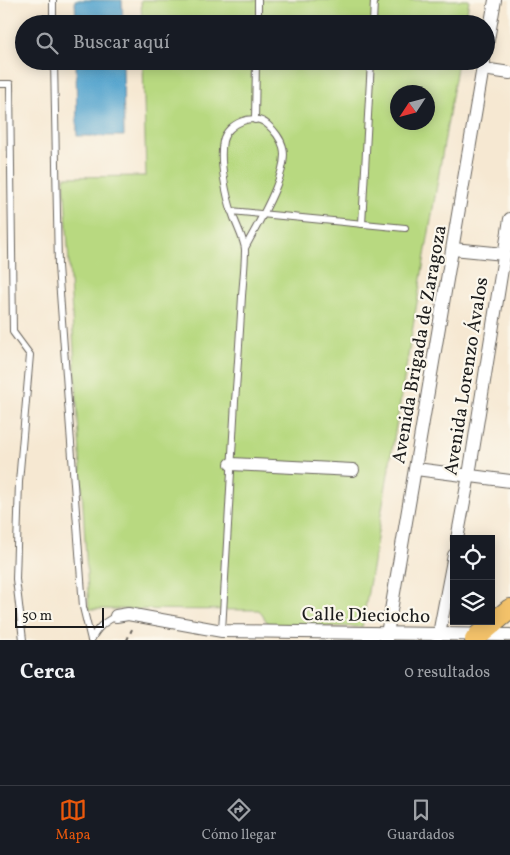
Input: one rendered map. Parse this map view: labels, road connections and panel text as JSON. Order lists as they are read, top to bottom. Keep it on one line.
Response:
{"streets":{"street":["Avenida Brigada de Zaragoza","Avenida Lorenzo Ávalos","Calle Dieciocho"]},"crossings":[["Avenida Brigada de Zaragoza","Calle Dieciocho"]],"scale_bar":"50 m","north":"bottom left","page":{"search":"Buscar aquí","scale":"50 m","heading":["Cerca","0 resultados"],"nav":["Mapa","Cómo llegar","Guardados"]}}
